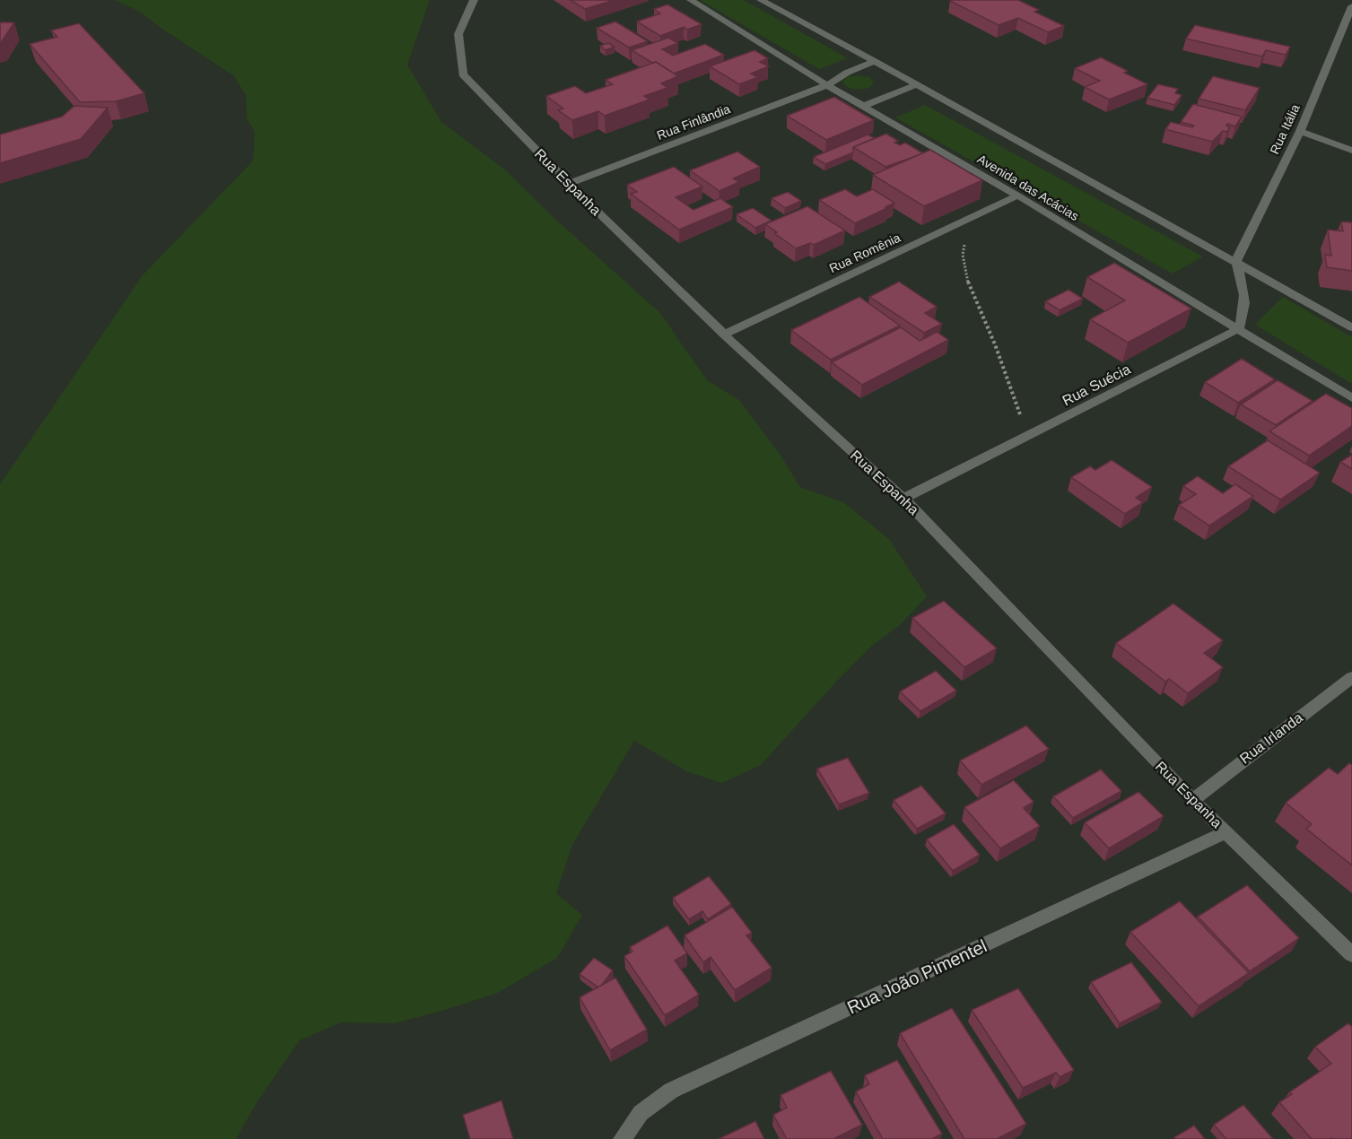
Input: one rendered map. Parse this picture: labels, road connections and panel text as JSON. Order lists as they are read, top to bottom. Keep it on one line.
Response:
{"streets":{"street":["Rua Finlândia","Rua Itália","Rua Espanha","Avenida das Acácias","Rua Romênia","Rua Suécia","Rua Irlanda","Rua João Pimentel"]},"crossings":[["Rua Finlândia","Rua Espanha"],["Rua Finlândia","Avenida das Acácias"],["Rua Espanha","Rua Romênia"],["Rua Espanha","Rua Suécia"],["Rua Espanha","Rua Irlanda"],["Rua Espanha","Rua João Pimentel"],["Avenida das Acácias","Rua Romênia"],["Avenida das Acácias","Rua Suécia"]]}
